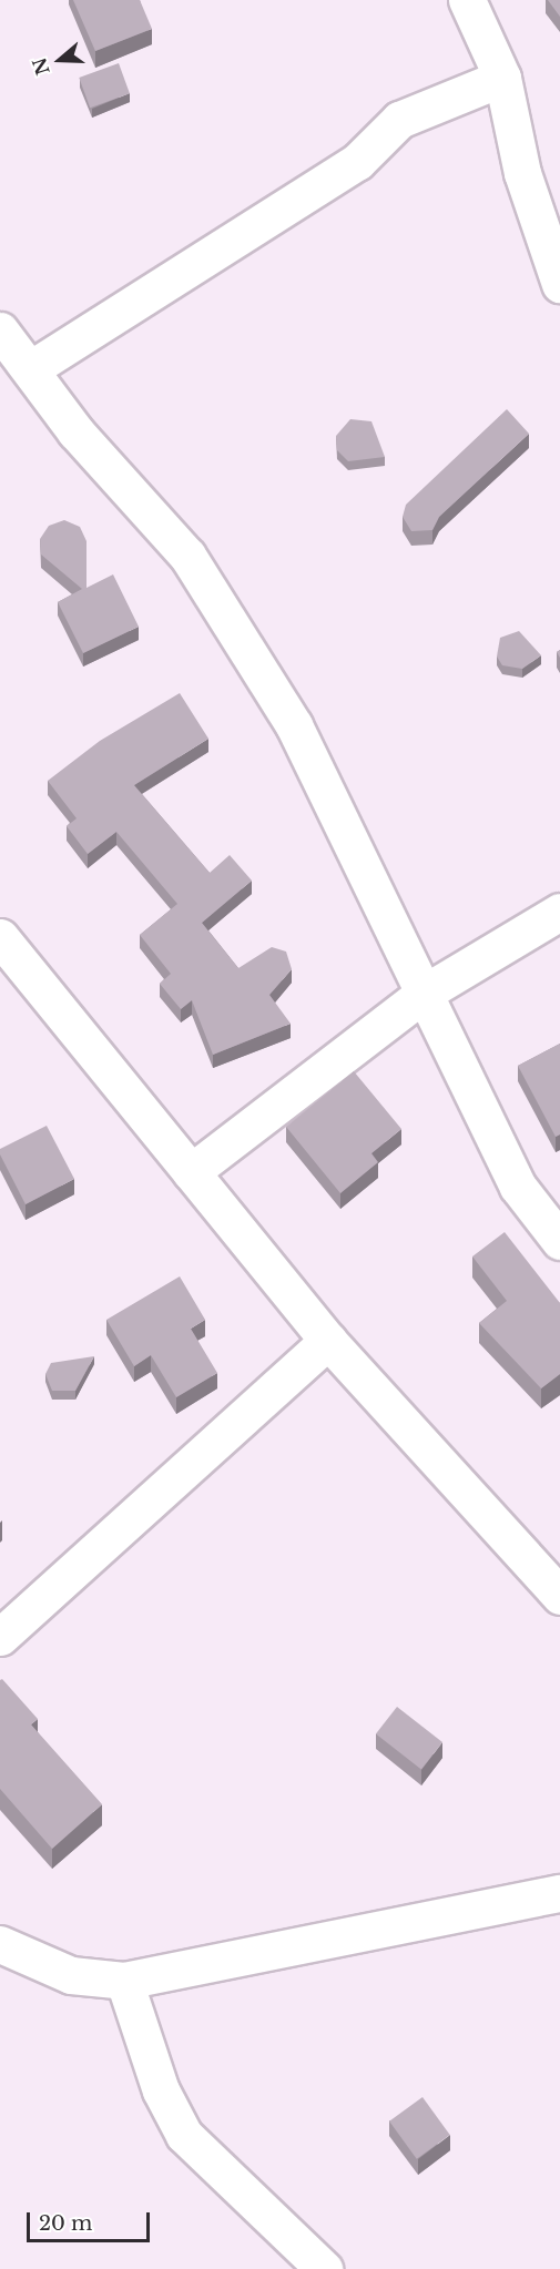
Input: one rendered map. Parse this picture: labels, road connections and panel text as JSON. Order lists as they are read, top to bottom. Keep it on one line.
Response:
{"scale_bar":"20 m","north":"left"}
